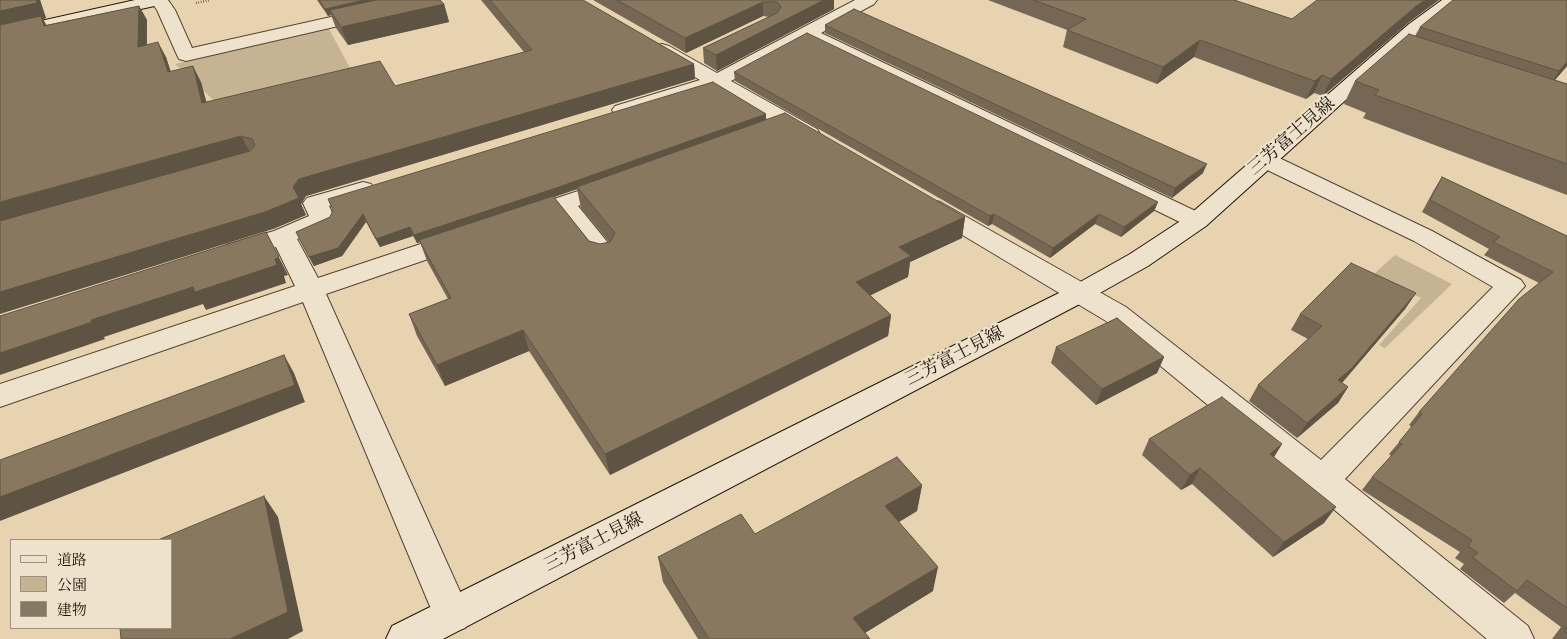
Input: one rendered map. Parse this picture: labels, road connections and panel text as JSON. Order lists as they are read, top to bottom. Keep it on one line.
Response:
{"streets":{"street":["三芳富士見線"]},"legend":["道路","公園","建物"]}
